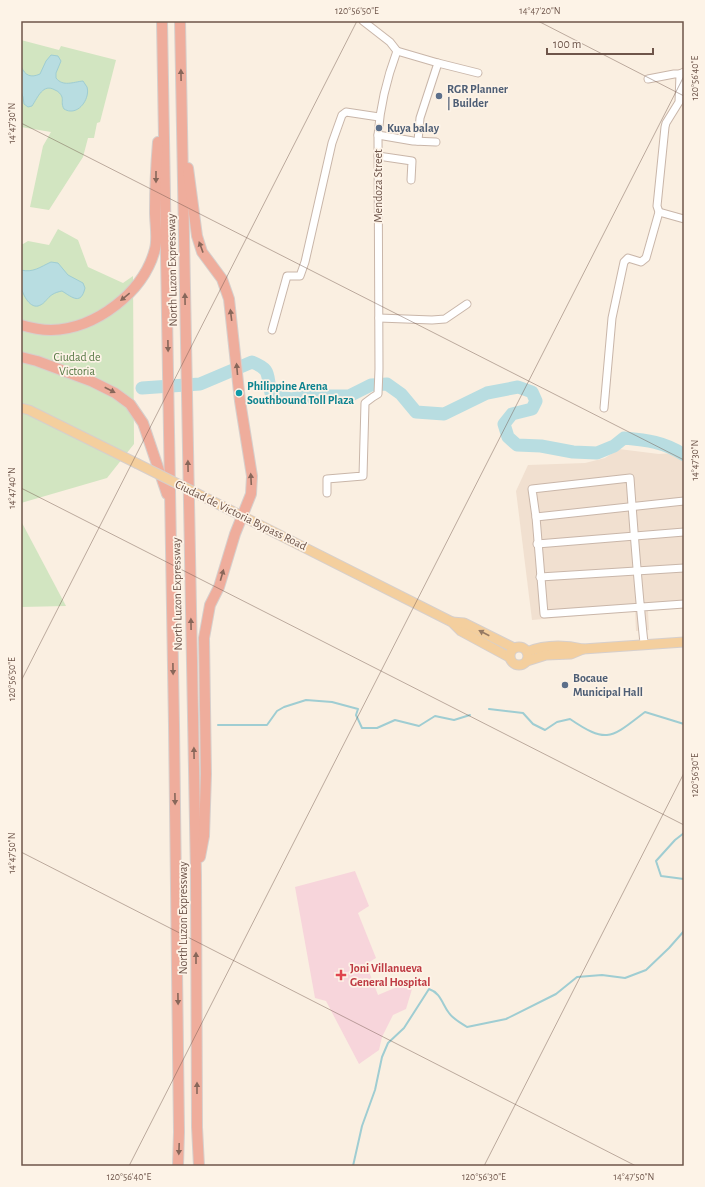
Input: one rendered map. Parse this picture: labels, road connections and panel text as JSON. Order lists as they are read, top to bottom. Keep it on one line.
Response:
{"streets":{"highway":["North Luzon Expressway"],"main road":["Ciudad de Victoria Bypass Road"],"street":["Mendoza Street"]},"parks":["Ciudad de Victoria"],"places":{"other":["RGR Planner | Builder","Kuya balay","Philippine Arena Southbound Toll Plaza","Bocaue Municipal Hall"],"health":["Joni Villanueva General Hospital"]},"scale_bar":"100 m","coordinates":["120°56'50\"E","14°47'20\"N","120°56'40\"E","14°47'30\"N","14°47'40\"N","120°56'30\"E","14°47'50\"N"]}
